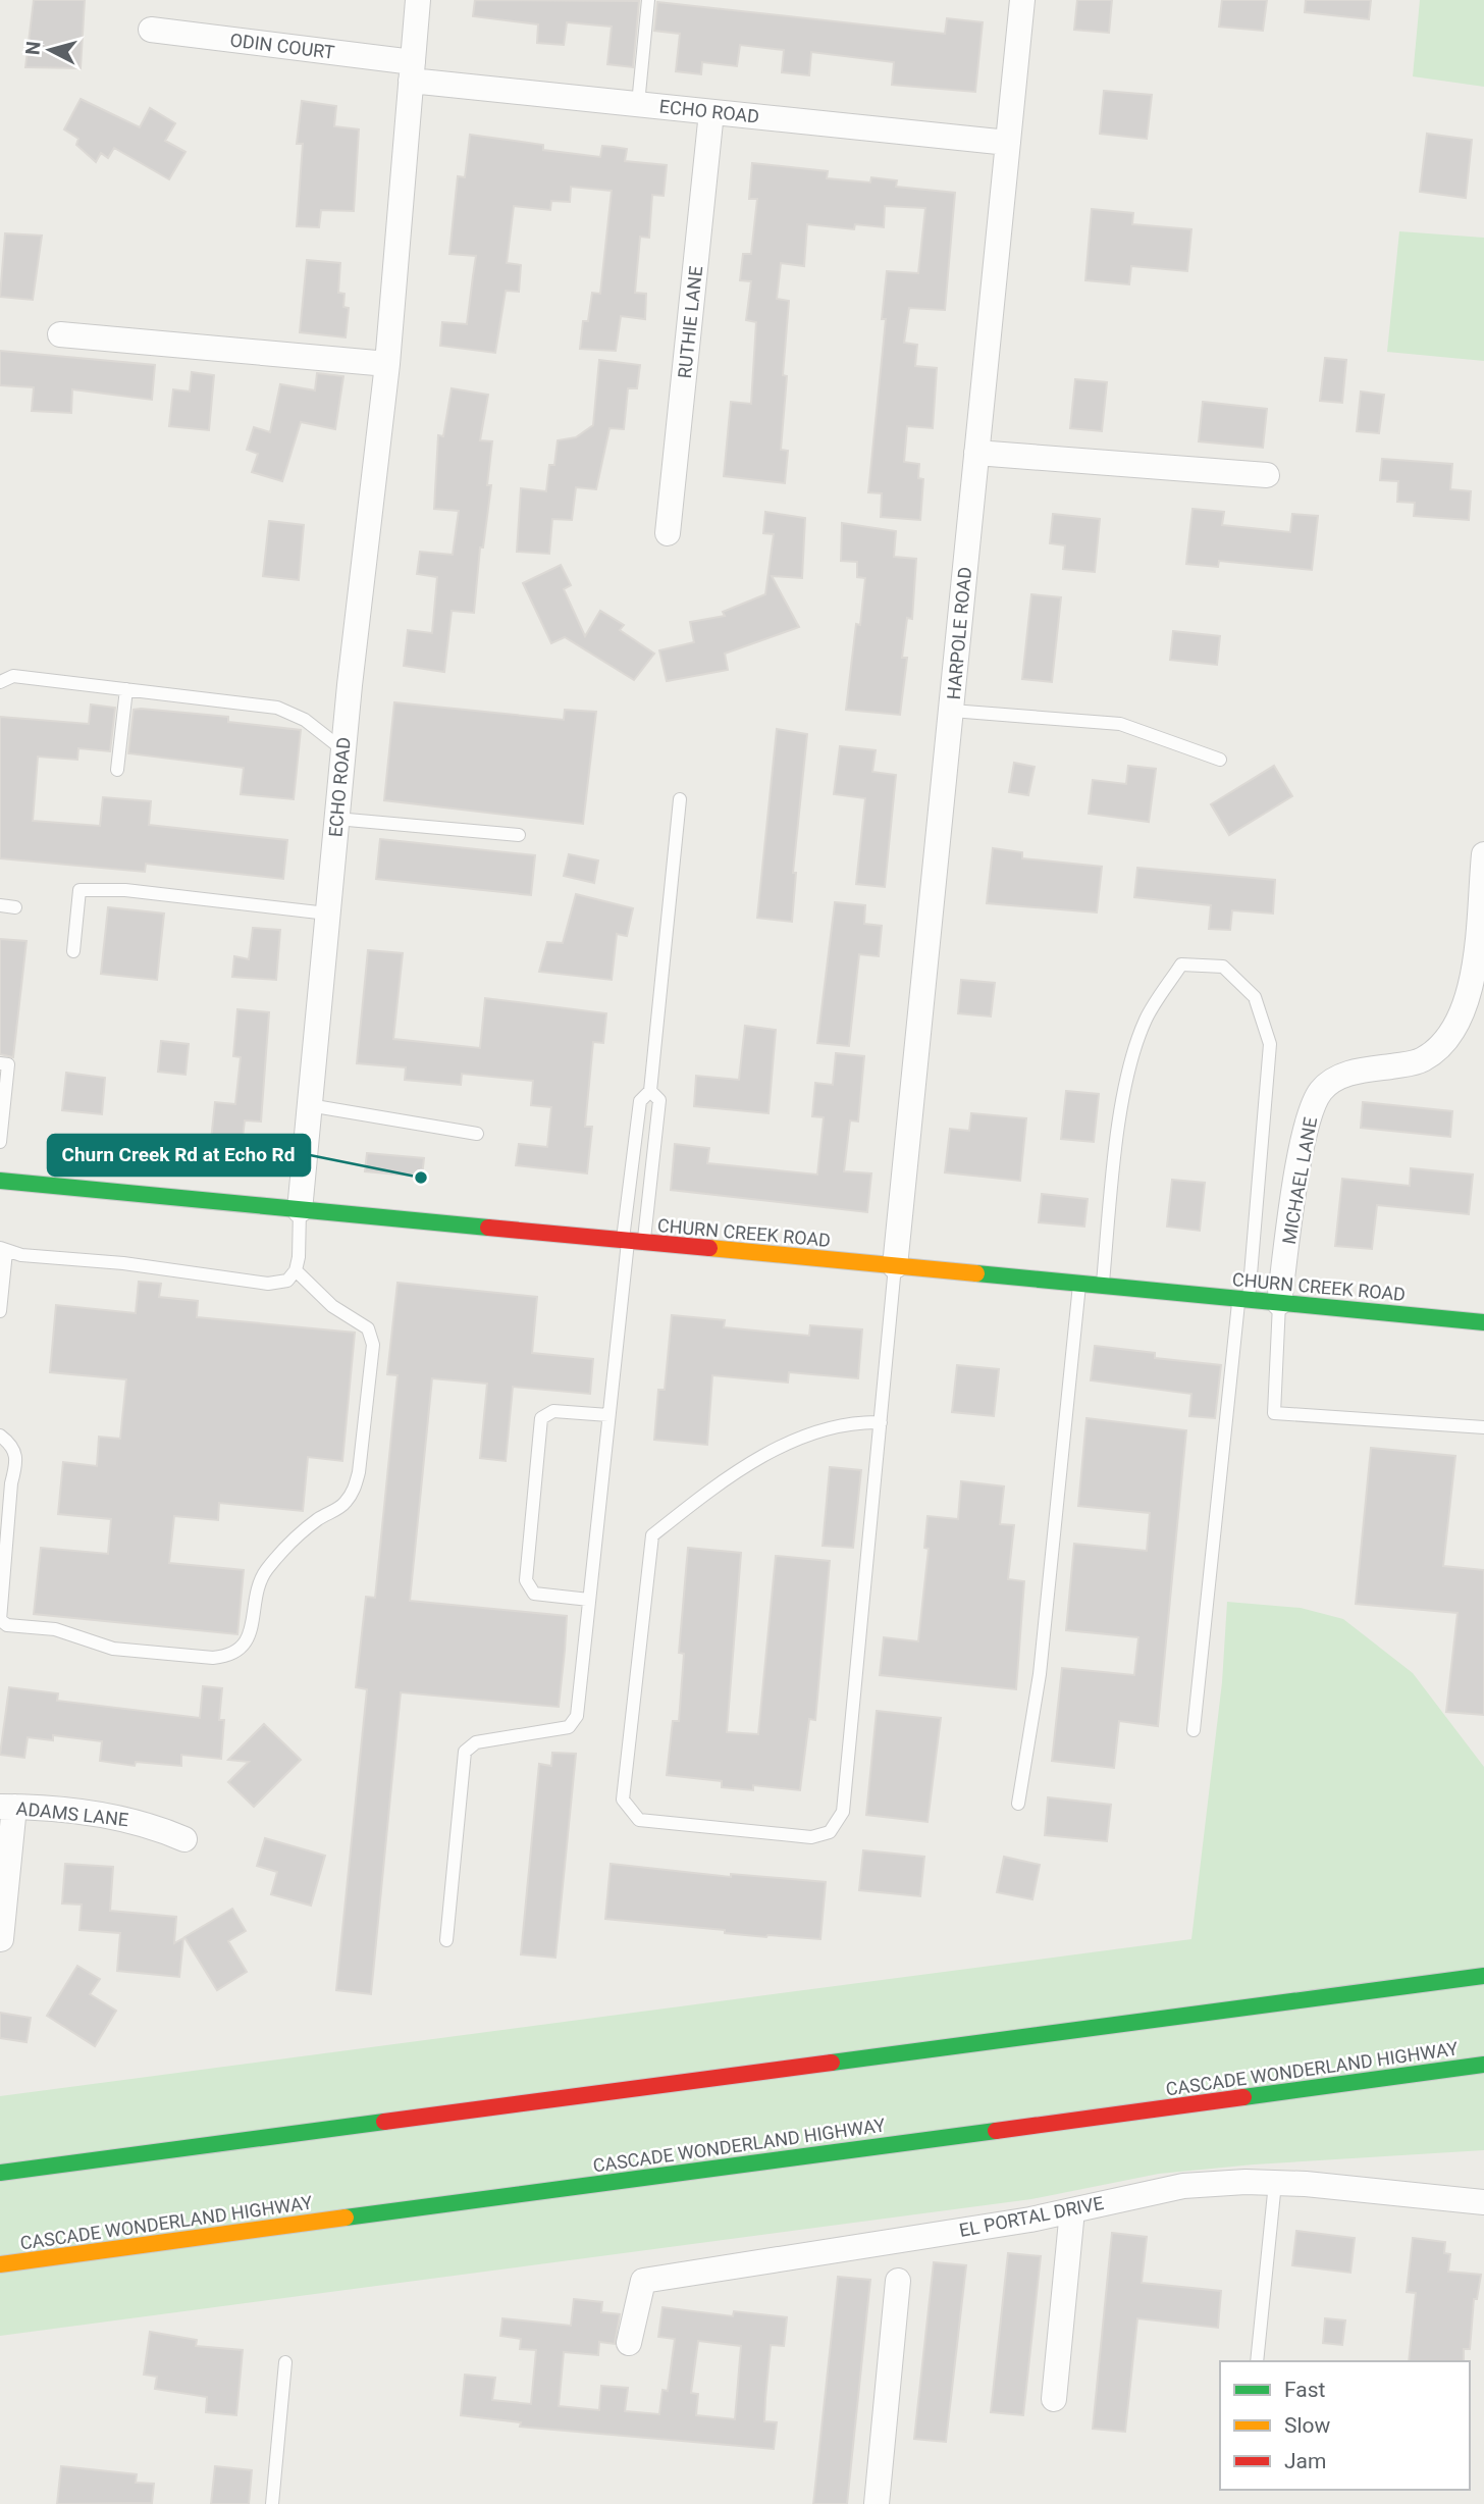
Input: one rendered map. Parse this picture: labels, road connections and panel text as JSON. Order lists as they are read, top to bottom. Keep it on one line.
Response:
{"streets":{"main road":["CHURN CREEK ROAD","CASCADE WONDERLAND HIGHWAY"],"street":["ODIN COURT","ECHO ROAD","RUTHIE LANE","HARPOLE ROAD","MICHAEL LANE","ADAMS LANE","EL PORTAL DRIVE"]},"crossings":[["ODIN COURT","ECHO ROAD"],["ECHO ROAD","RUTHIE LANE"],["ECHO ROAD","HARPOLE ROAD"],["ECHO ROAD","CHURN CREEK ROAD"],["HARPOLE ROAD","CHURN CREEK ROAD"],["MICHAEL LANE","CHURN CREEK ROAD"]],"places":["Churn Creek Rd at Echo Rd"],"legend":["Fast","Slow","Jam"],"north":"left"}
